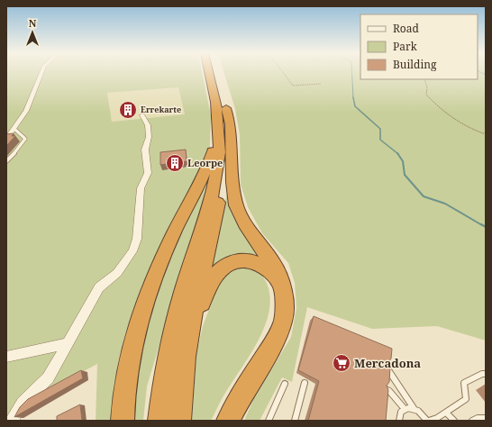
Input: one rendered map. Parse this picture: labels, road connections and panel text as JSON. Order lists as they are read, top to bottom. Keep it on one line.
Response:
{"places":{"building":["Errekarte","Leorpe"],"supermarket":["Mercadona"]},"legend":["Road","Park","Building"],"north":"top"}
